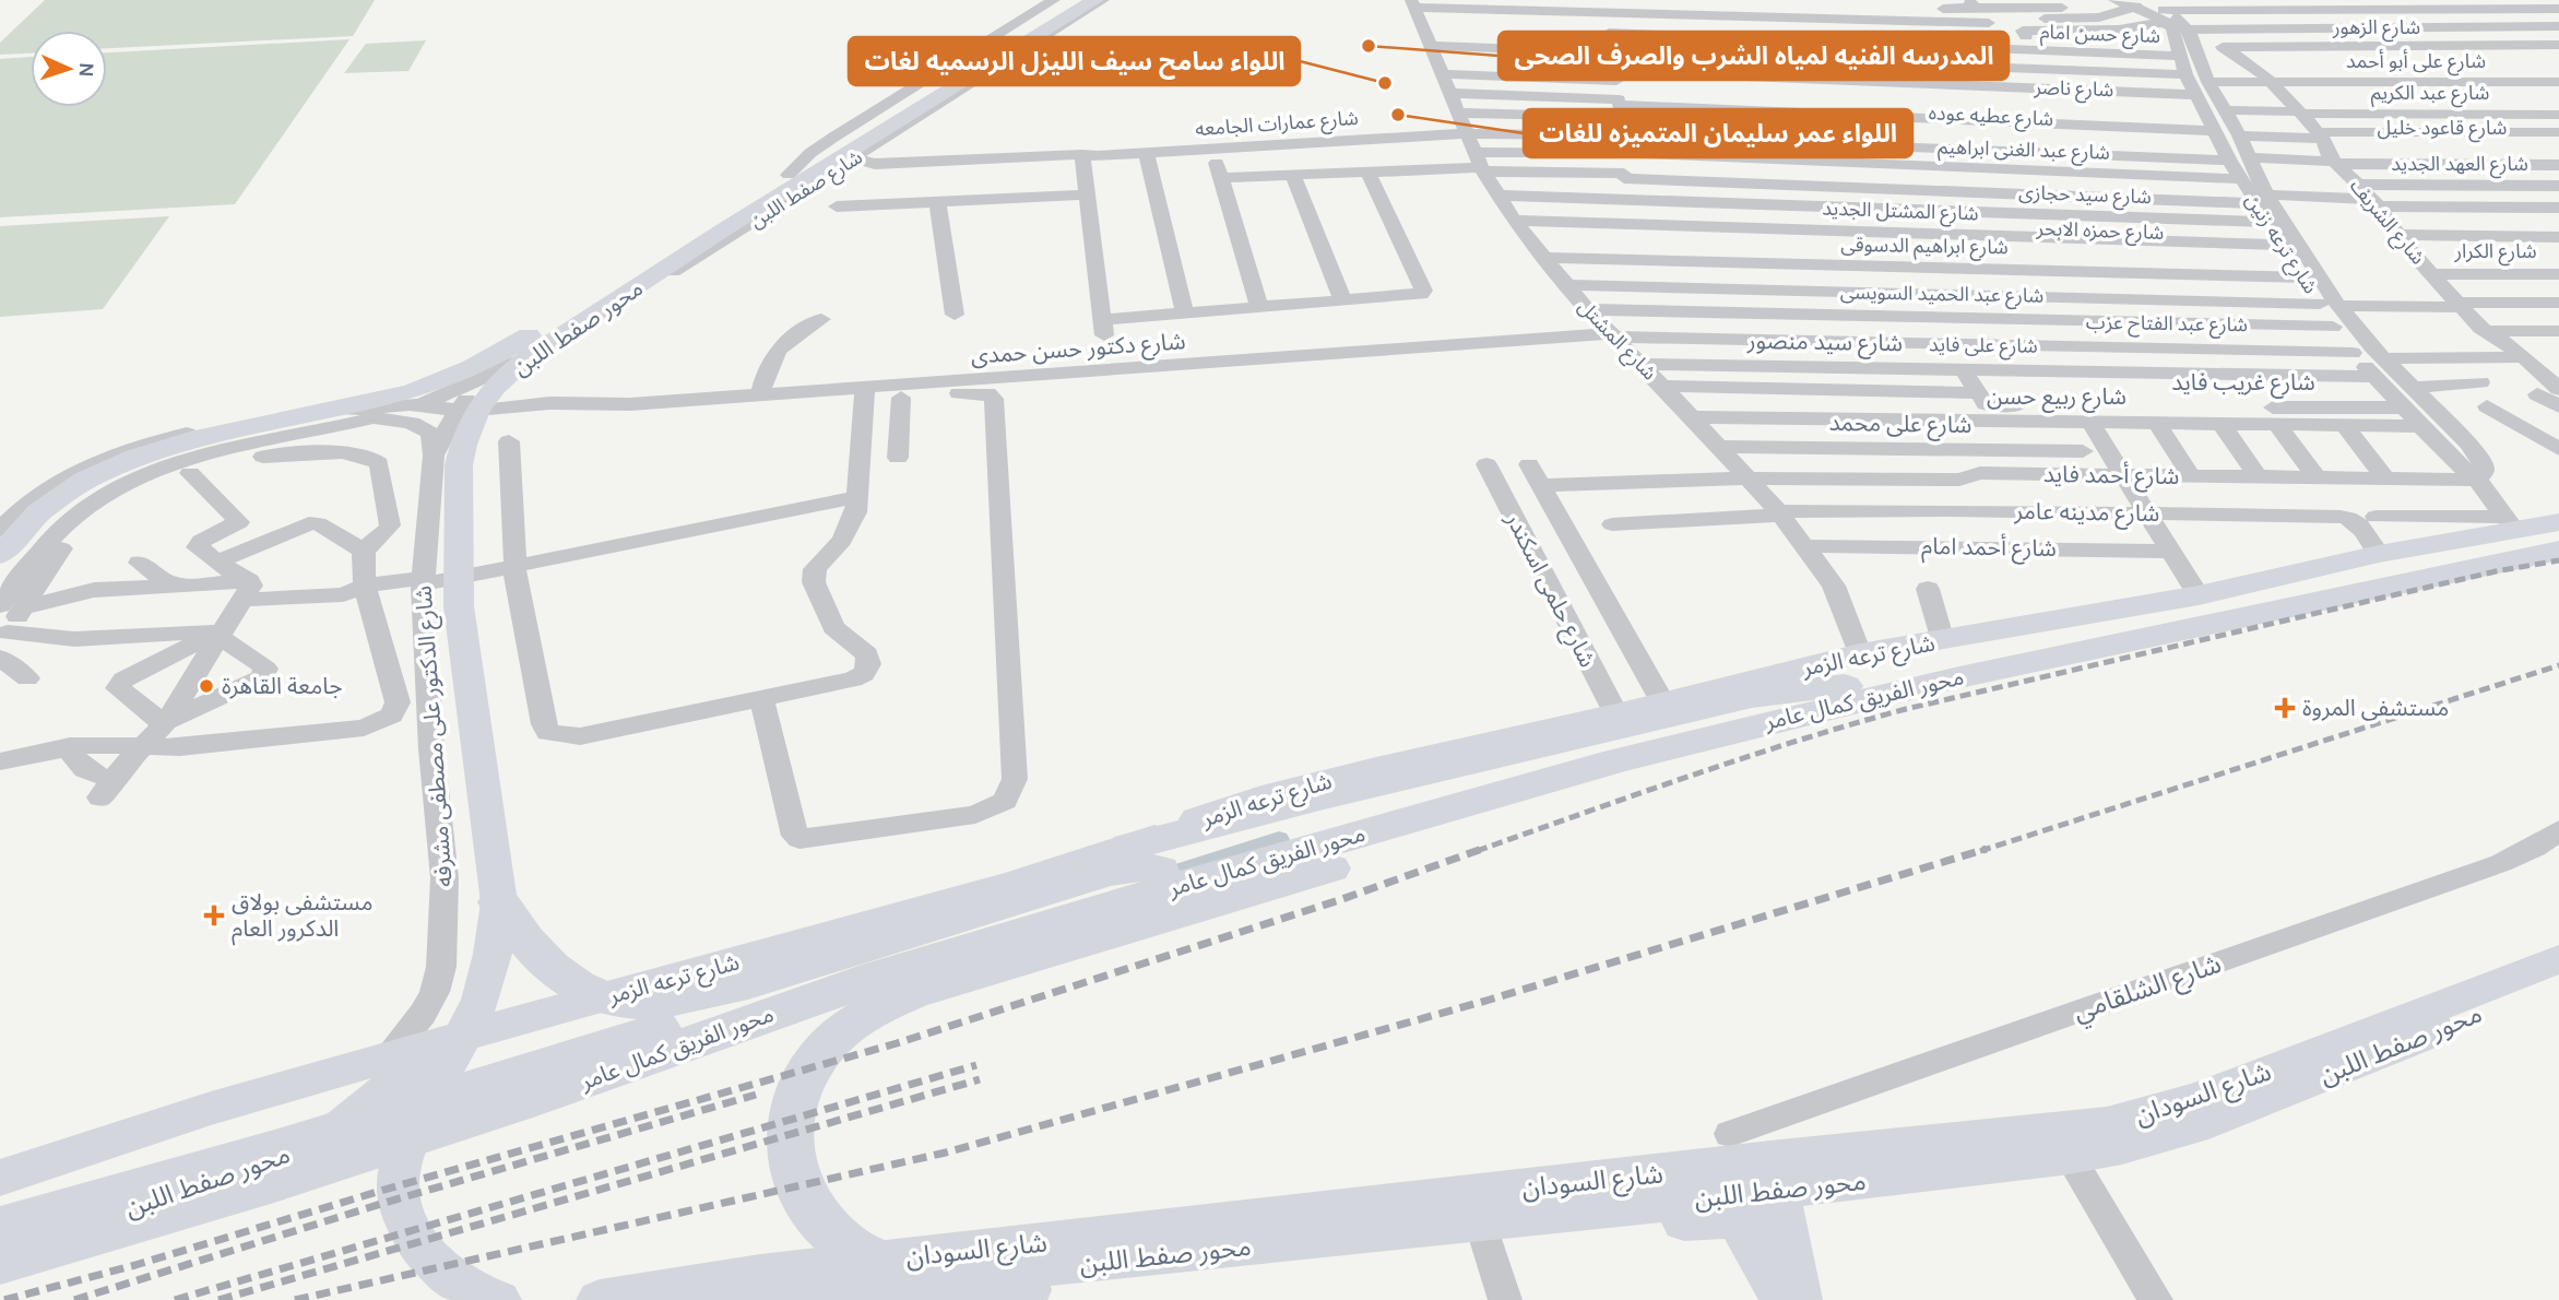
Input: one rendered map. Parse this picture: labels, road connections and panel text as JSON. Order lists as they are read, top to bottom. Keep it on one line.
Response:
{"streets":{"highway":["محور الفريق كمال عامر"],"main road":["محور صفط اللبن","شارع ترعه الزمر","شارع السودان"],"street":["شارع الزهور","شارع حسن امام","شارع على أبو أحمد","شارع عبد الكريم","شارع عمارات الجامعه","شارع قاعود خليل","شارع عبد الغنى ابراهيم","شارع العهد الجديد","شارع صفط اللبن","شارع سيد حجازى","شارع الشريف","شارع حمزه الابحر","شارع ترعه زنين","شارع ابراهيم الدسوقى","شارع الكرار","شارع عبد الحميد السويسى","شارع عبد الفتاح عزب","شارع المشتل","شارع سيد منصور","شارع على فايد","شارع دكتور حسن حمدى","شارع غريب فايد","شارع ربيع حسن","شارع على محمد","شارع أحمد فايد","شارع مدينه عامر","شارع أحمد امام","شارع حلمى اسكندر","شارع الدكتور على مصطفى مشرفه","شارع الشلقامي"]},"crossings":[["شارع الزهور","شارع حسن امام"],["شارع الزهور","شارع الشريف"],["شارع الزهور","شارع ترعه زنين"],["شارع حسن امام","شارع ترعه زنين"],["شارع على أبو أحمد","شارع الشريف"],["شارع على أبو أحمد","شارع ترعه زنين"],["شارع عبد الكريم","شارع قاعود خليل"],["شارع عبد الكريم","شارع الشريف"],["شارع عمارات الجامعه","شارع عبد الغنى ابراهيم"],["شارع عمارات الجامعه","شارع صفط اللبن"],["شارع عمارات الجامعه","شارع المشتل"],["شارع قاعود خليل","شارع الشريف"],["شارع عبد الغنى ابراهيم","شارع ترعه زنين"],["شارع عبد الغنى ابراهيم","شارع المشتل"],["شارع العهد الجديد","شارع الشريف"],["شارع صفط اللبن","محور صفط اللبن"],["شارع صفط اللبن","شارع دكتور حسن حمدى"],["شارع صفط اللبن","شارع الدكتور على مصطفى مشرفه"],["شارع سيد حجازى","شارع ترعه زنين"],["شارع سيد حجازى","شارع المشتل"],["شارع الشريف","شارع الكرار"],["شارع الشريف","شارع عبد الحميد السويسى"],["شارع حمزه الابحر","شارع ترعه زنين"],["شارع حمزه الابحر","شارع ابراهيم الدسوقى"],["شارع ترعه زنين","شارع ابراهيم الدسوقى"],["شارع ترعه زنين","شارع عبد الحميد السويسى"],["شارع ترعه زنين","شارع عبد الفتاح عزب"],["شارع ترعه زنين","شارع سيد منصور"],["شارع ترعه زنين","شارع على فايد"],["شارع ترعه زنين","شارع غريب فايد"],["شارع ترعه زنين","شارع ربيع حسن"],["شارع ترعه زنين","شارع أحمد فايد"],["شارع ترعه زنين","شارع ترعه الزمر"],["شارع ابراهيم الدسوقى","شارع المشتل"],["شارع عبد الحميد السويسى","شارع المشتل"],["شارع عبد الفتاح عزب","شارع المشتل"],["محور صفط اللبن","شارع دكتور حسن حمدى"],["محور صفط اللبن","شارع السودان"],["شارع المشتل","شارع سيد منصور"],["شارع المشتل","شارع على فايد"],["شارع المشتل","شارع دكتور حسن حمدى"],["شارع المشتل","شارع ربيع حسن"],["شارع المشتل","شارع على محمد"],["شارع المشتل","شارع أحمد فايد"],["شارع المشتل","شارع مدينه عامر"],["شارع المشتل","شارع أحمد امام"],["شارع المشتل","شارع ترعه الزمر"],["شارع المشتل","محور الفريق كمال عامر"],["شارع على فايد","شارع دكتور حسن حمدى"],["شارع دكتور حسن حمدى","شارع الدكتور على مصطفى مشرفه"],["شارع أحمد فايد","شارع ترعه الزمر"],["شارع مدينه عامر","شارع ترعه الزمر"],["شارع حلمى اسكندر","شارع ترعه الزمر"],["شارع حلمى اسكندر","محور الفريق كمال عامر"],["شارع ترعه الزمر","محور الفريق كمال عامر"],["شارع ترعه الزمر","شارع الدكتور على مصطفى مشرفه"],["شارع الشلقامي","شارع السودان"]],"places":{"other":["المدرسه الفنيه لمياه الشرب والصرف الصحى","اللواء سامح سيف الليزل الرسميه لغات","اللواء عمر سليمان المتميزه للغات","جامعة القاهرة"],"health":["مستشفى المروة","مستشفى بولاق الدكرور العام"]},"north":"right"}
